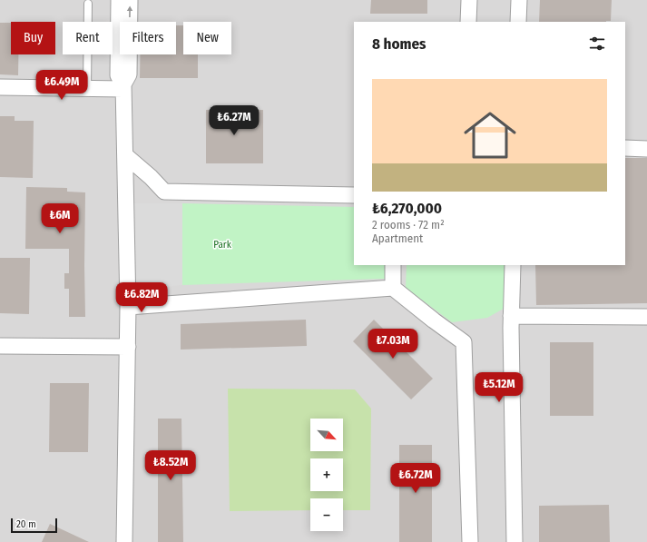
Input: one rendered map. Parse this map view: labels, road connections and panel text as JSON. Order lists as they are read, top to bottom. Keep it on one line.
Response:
{"parks":["Park"],"scale_bar":"20 m","north":"bottom right","page":{"chip":["Buy","Rent","Filters","New"],"heading":"8 homes","list":[{"name":"₺6,270,000","note":"2 rooms · 72 m² · Apartment"}],"price":["₺6.49M","₺6.27M","₺6M","₺6.82M","₺7.03M","₺5.12M","₺8.52M","₺6.72M"],"map_buttons":["+","−"],"scale":"20 m"}}
